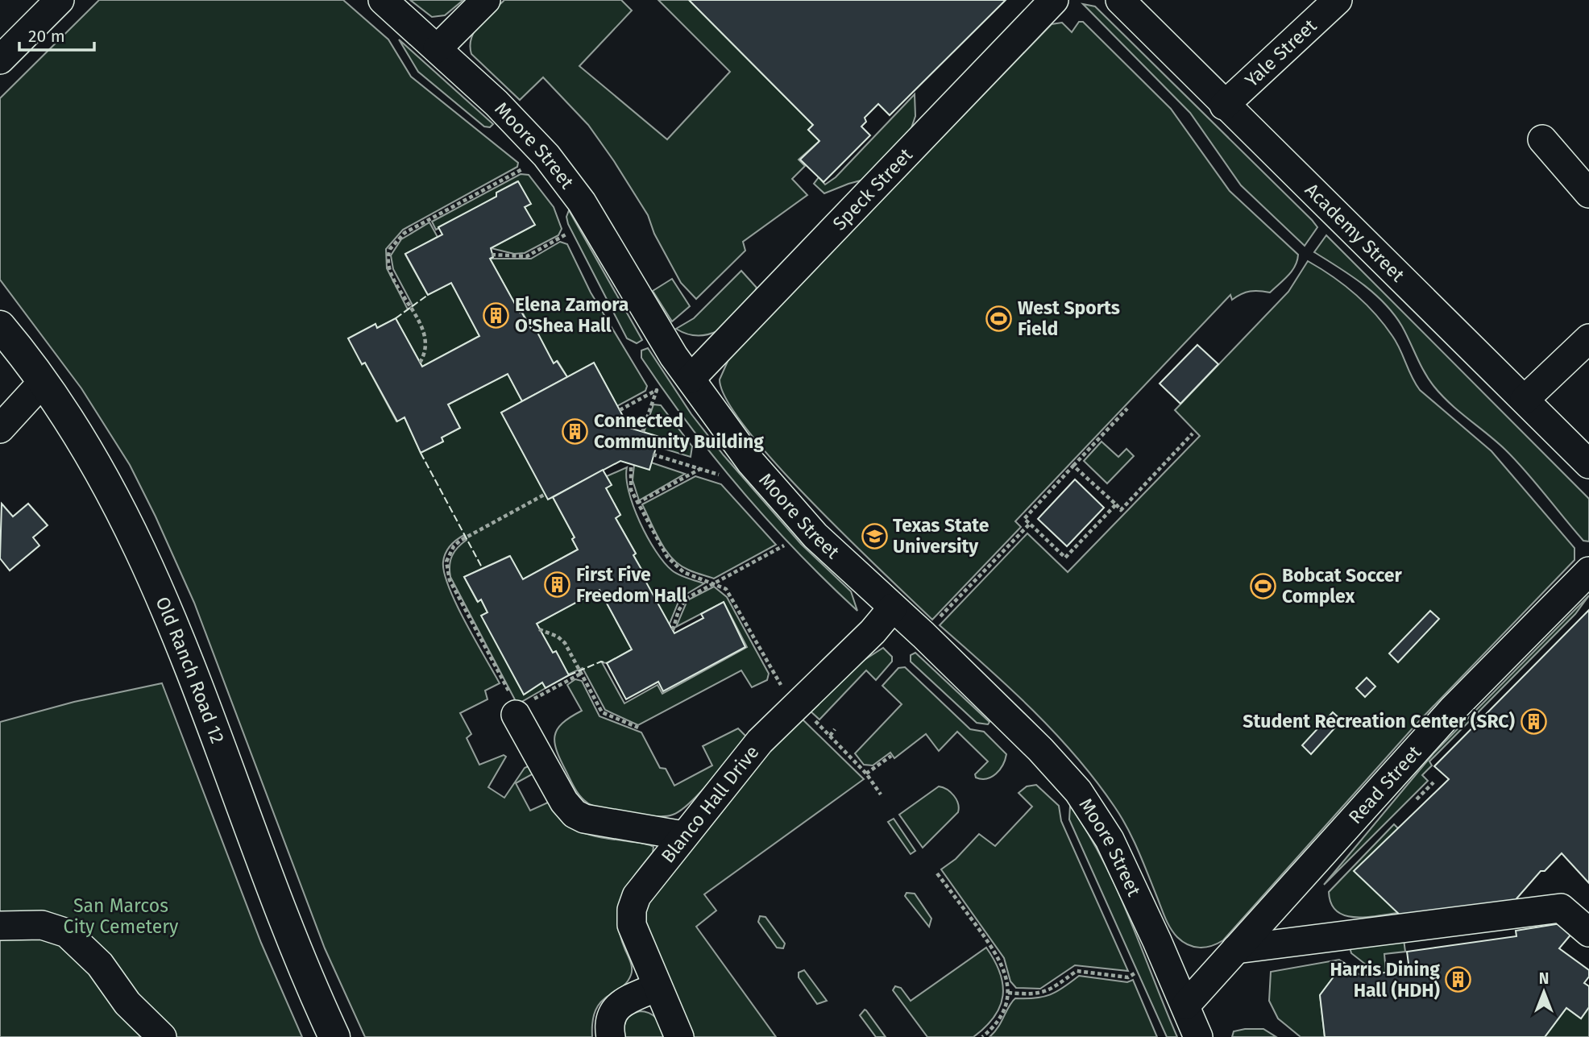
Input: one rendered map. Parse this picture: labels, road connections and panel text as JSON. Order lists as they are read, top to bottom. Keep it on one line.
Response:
{"streets":{"main road":["Old Ranch Road 12"],"street":["Yale Street","Moore Street","Speck Street","Academy Street","Read Street","Blanco Hall Drive"]},"crossings":[["Yale Street","Academy Street"],["Moore Street","Speck Street"],["Moore Street","Read Street"],["Moore Street","Blanco Hall Drive"]],"parks":["San Marcos City Cemetery"],"places":{"building":["Elena Zamora O'Shea Hall","Connected Community Building","First Five Freedom Hall","Student Recreation Center (SRC)","Harris Dining Hall (HDH)"],"sports":["West Sports Field","Bobcat Soccer Complex"],"school or university":["Texas State University"]},"scale_bar":"20 m","north":"top"}
